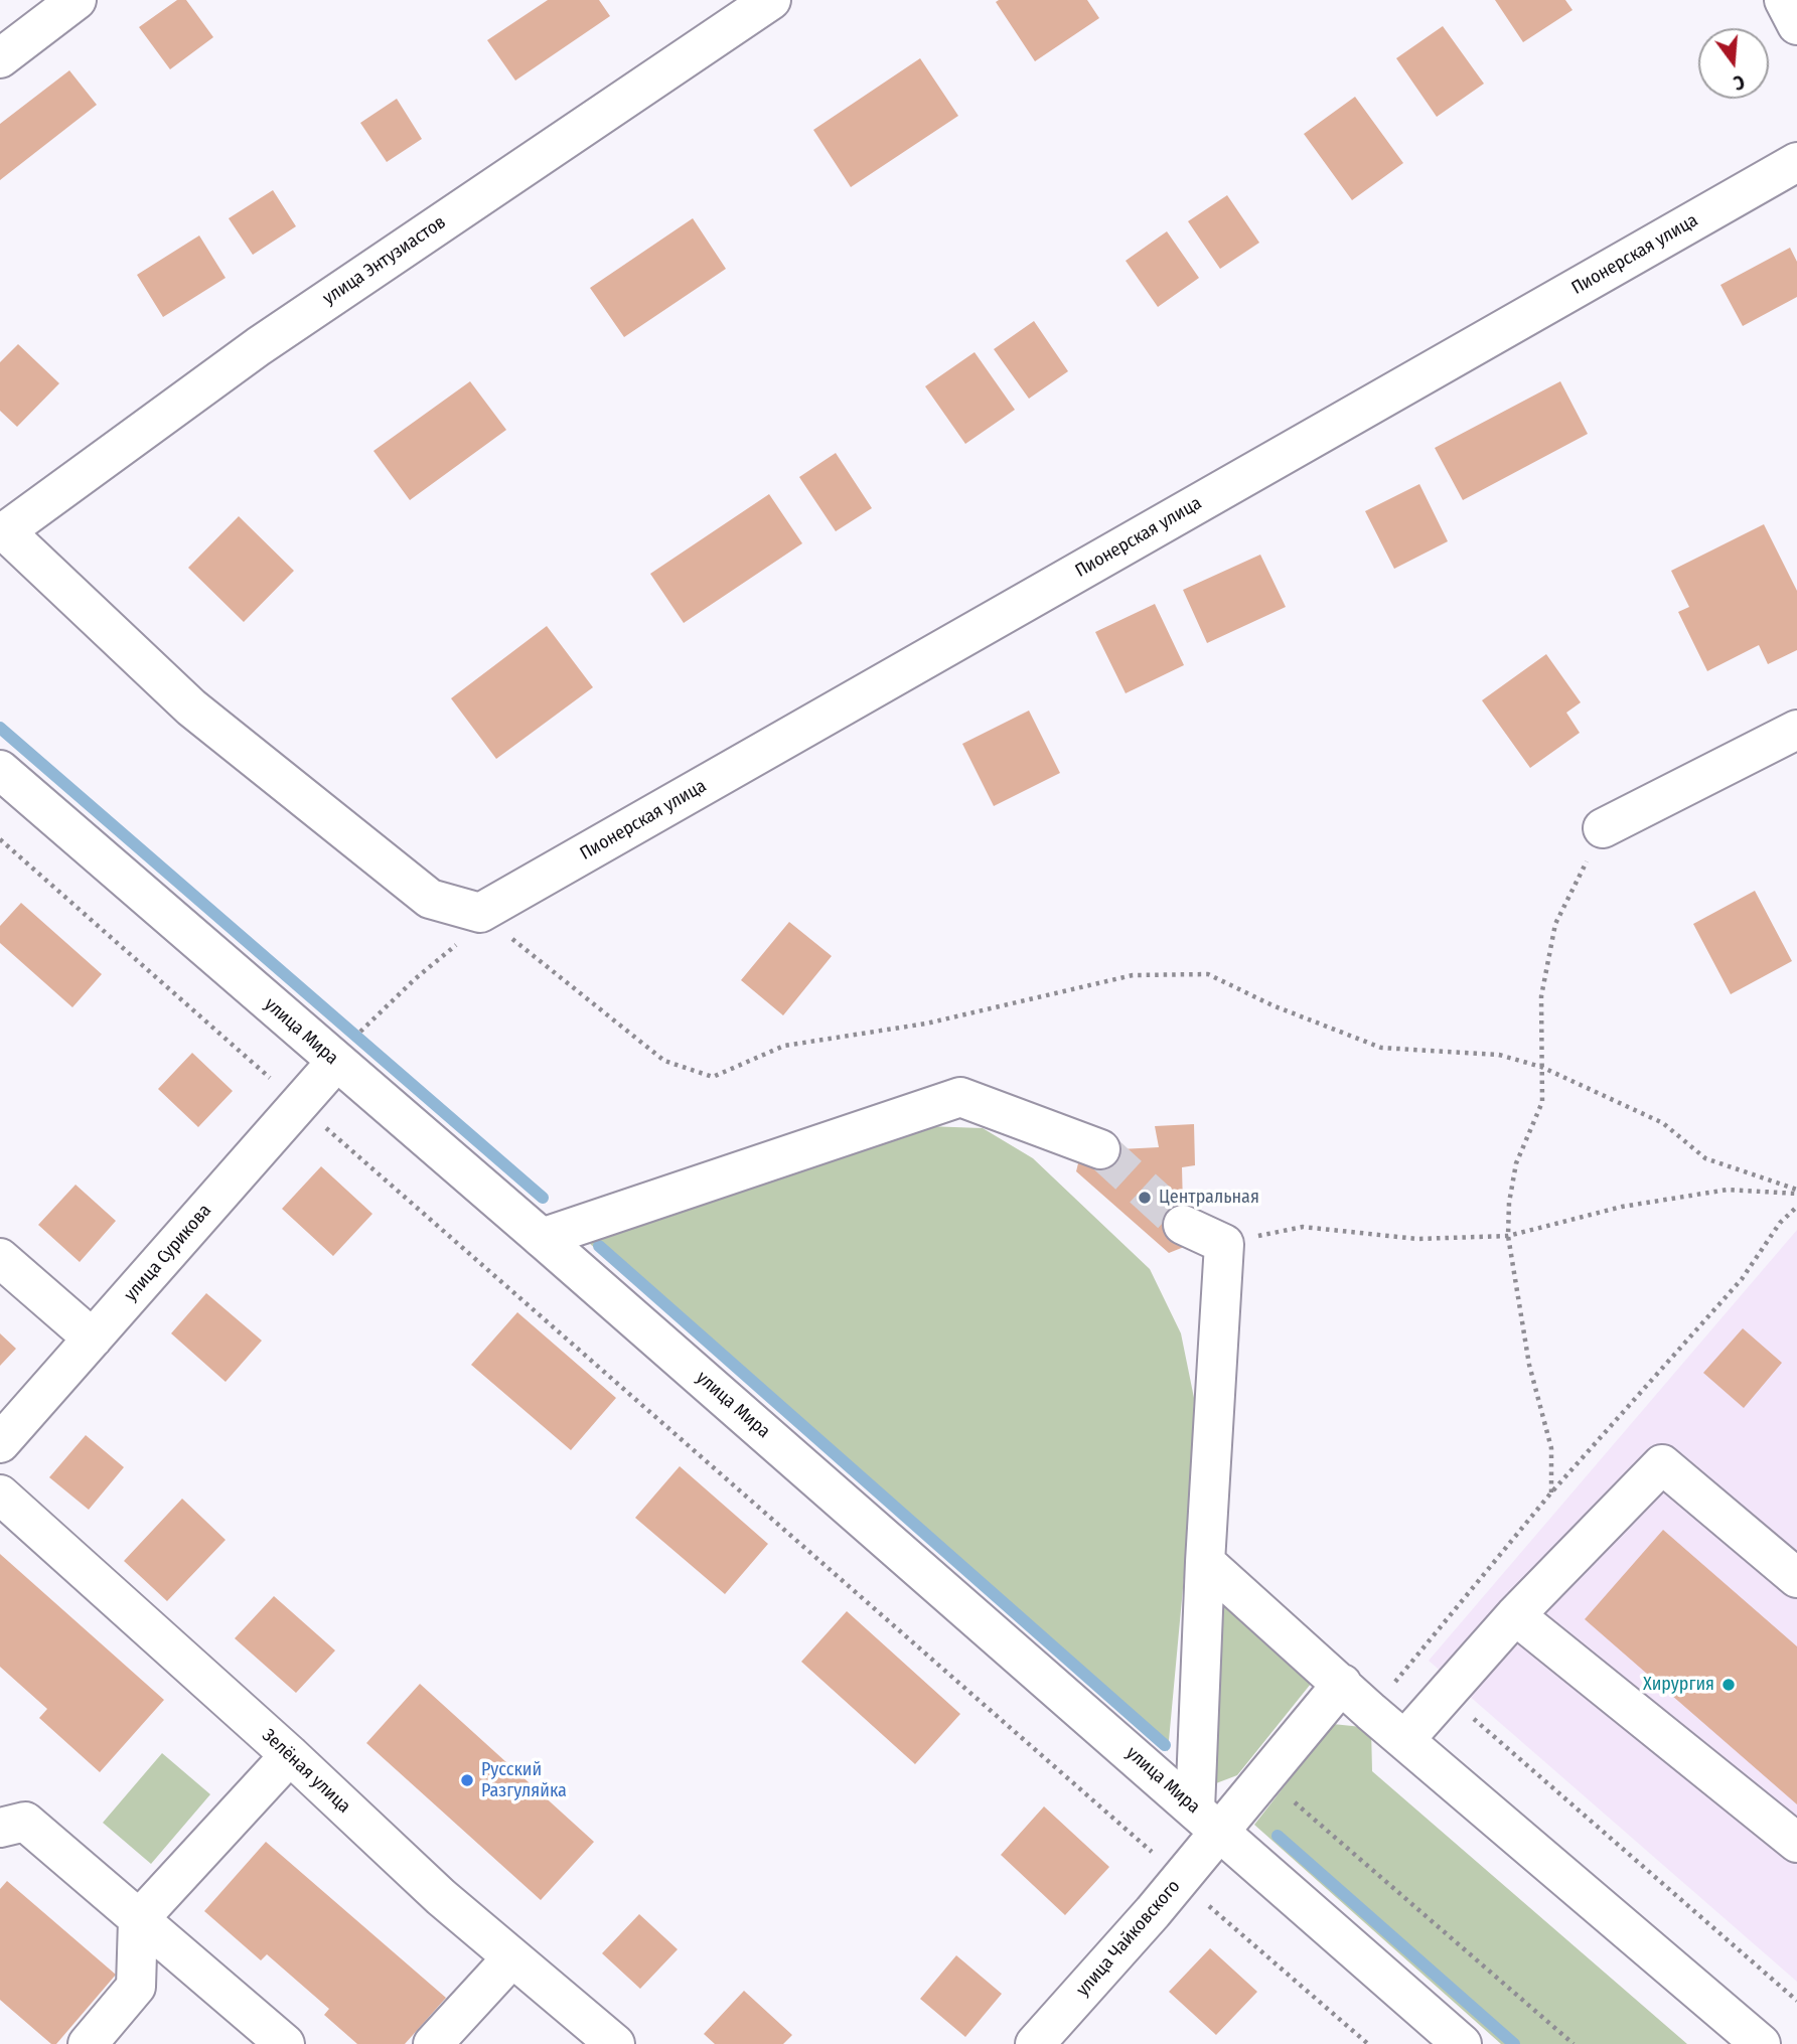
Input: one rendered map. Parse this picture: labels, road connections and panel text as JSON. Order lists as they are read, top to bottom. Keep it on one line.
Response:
{"streets":{"street":["Пионерская улица","улица Энтузиастов","улица Мира","улица Сурикова","Зелёная улица","улица Чайковского"]},"crossings":[["улица Мира","улица Сурикова"],["улица Мира","улица Чайковского"]],"places":["Центральная","Хирургия","Русский Разгуляйка"],"north":"bottom"}
